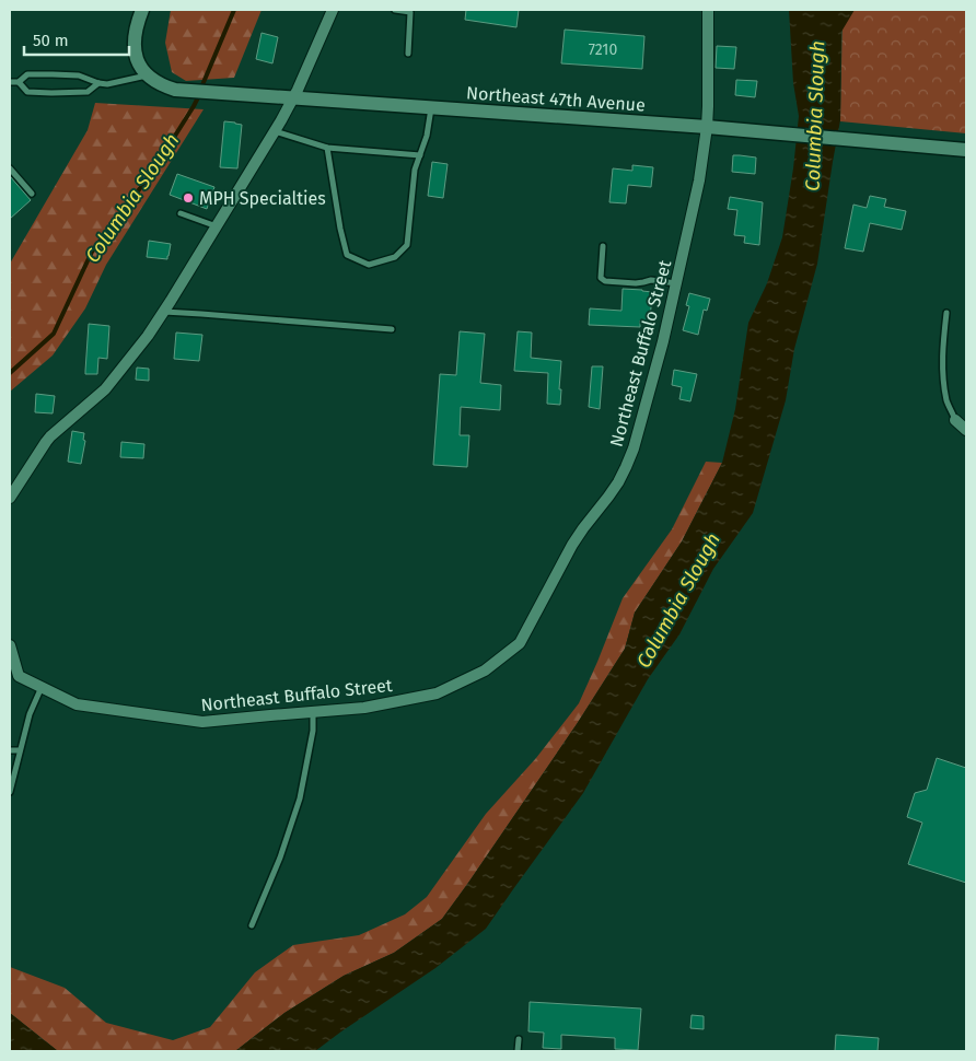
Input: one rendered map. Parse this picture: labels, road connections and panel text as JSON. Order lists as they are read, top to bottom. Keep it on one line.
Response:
{"streets":{"street":["Northeast 47th Avenue","Northeast Buffalo Street"]},"crossings":[["Northeast 47th Avenue","Northeast Buffalo Street"]],"water":["Columbia Slough"],"places":["MPH Specialties"],"house_numbers":["7210"],"scale_bar":"50 m"}
